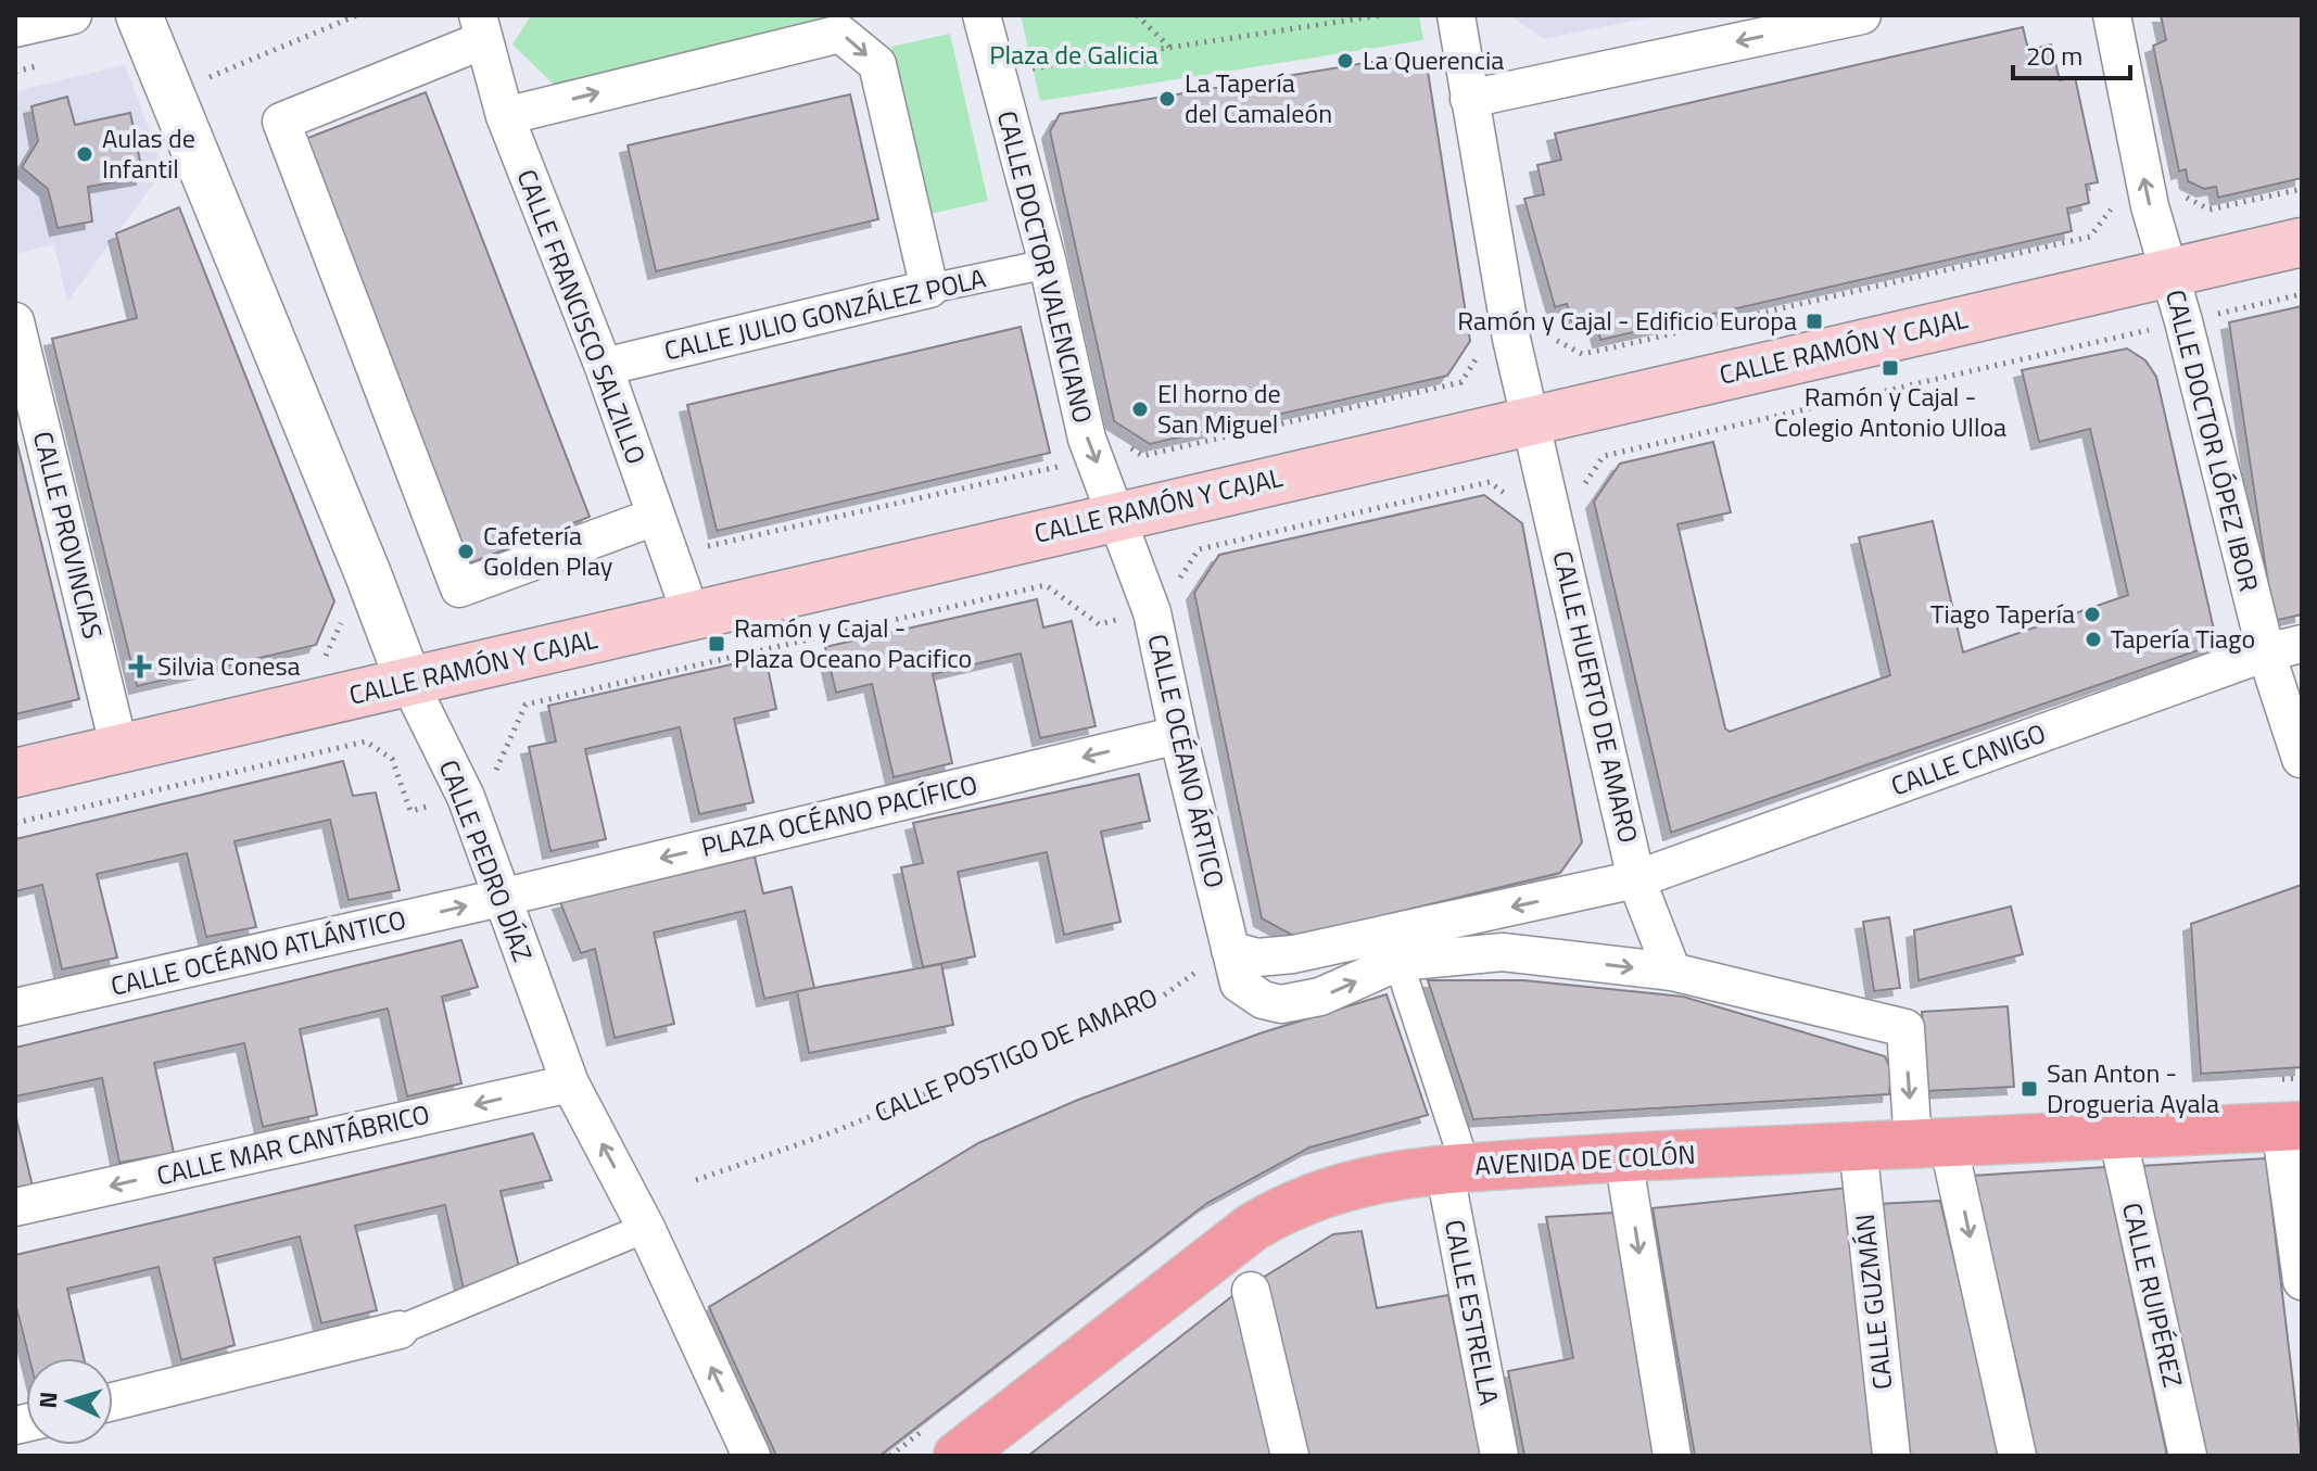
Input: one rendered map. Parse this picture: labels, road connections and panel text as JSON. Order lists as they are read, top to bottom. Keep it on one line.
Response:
{"streets":{"main road":["CALLE RAMÓN Y CAJAL","AVENIDA DE COLÓN"],"street":["CALLE DOCTOR VALENCIANO","CALLE JULIO GONZÁLEZ POLA","CALLE FRANCISCO SALZILLO","CALLE DOCTOR LÓPEZ IBOR","CALLE PROVINCIAS","CALLE HUERTO DE AMARO","CALLE CANIGO","CALLE OCÉANO ÁRTICO","PLAZA OCÉANO PACÍFICO","CALLE PEDRO DÍAZ","CALLE OCÉANO ATLÁNTICO","CALLE MAR CANTÁBRICO","CALLE RUIPÉREZ","CALLE GUZMÁN","CALLE ESTRELLA"],"path":["CALLE POSTIGO DE AMARO"]},"crossings":[["CALLE DOCTOR VALENCIANO","CALLE JULIO GONZÁLEZ POLA"],["CALLE DOCTOR VALENCIANO","CALLE RAMÓN Y CAJAL"],["CALLE DOCTOR VALENCIANO","CALLE OCÉANO ÁRTICO"],["CALLE JULIO GONZÁLEZ POLA","CALLE FRANCISCO SALZILLO"],["CALLE FRANCISCO SALZILLO","CALLE RAMÓN Y CAJAL"],["CALLE RAMÓN Y CAJAL","CALLE DOCTOR LÓPEZ IBOR"],["CALLE RAMÓN Y CAJAL","CALLE PROVINCIAS"],["CALLE RAMÓN Y CAJAL","CALLE HUERTO DE AMARO"],["CALLE RAMÓN Y CAJAL","CALLE OCÉANO ÁRTICO"],["CALLE RAMÓN Y CAJAL","CALLE PEDRO DÍAZ"],["CALLE DOCTOR LÓPEZ IBOR","CALLE CANIGO"],["CALLE HUERTO DE AMARO","CALLE CANIGO"],["CALLE OCÉANO ÁRTICO","PLAZA OCÉANO PACÍFICO"],["CALLE OCÉANO ÁRTICO","CALLE POSTIGO DE AMARO"],["PLAZA OCÉANO PACÍFICO","CALLE PEDRO DÍAZ"],["PLAZA OCÉANO PACÍFICO","CALLE OCÉANO ATLÁNTICO"],["CALLE PEDRO DÍAZ","CALLE OCÉANO ATLÁNTICO"],["CALLE PEDRO DÍAZ","CALLE MAR CANTÁBRICO"],["AVENIDA DE COLÓN","CALLE RUIPÉREZ"],["AVENIDA DE COLÓN","CALLE GUZMÁN"],["AVENIDA DE COLÓN","CALLE ESTRELLA"]],"one_way":["PLAZA OCÉANO PACÍFICO","CALLE OCÉANO ATLÁNTICO"],"parks":["Plaza de Galicia"],"places":{"other":["La Querencia","La Tapería del Camaleón","Aulas de Infantil","El horno de San Miguel","Cafetería Golden Play","Tiago Tapería","Tapería Tiago"],"transit":["Ramón y Cajal - Edificio Europa","Ramón y Cajal - Colegio Antonio Ulloa","Ramón y Cajal - Plaza Oceano Pacifico","San Anton - Drogueria Ayala"],"health":["Silvia Conesa"]},"scale_bar":"20 m","north":"left"}
